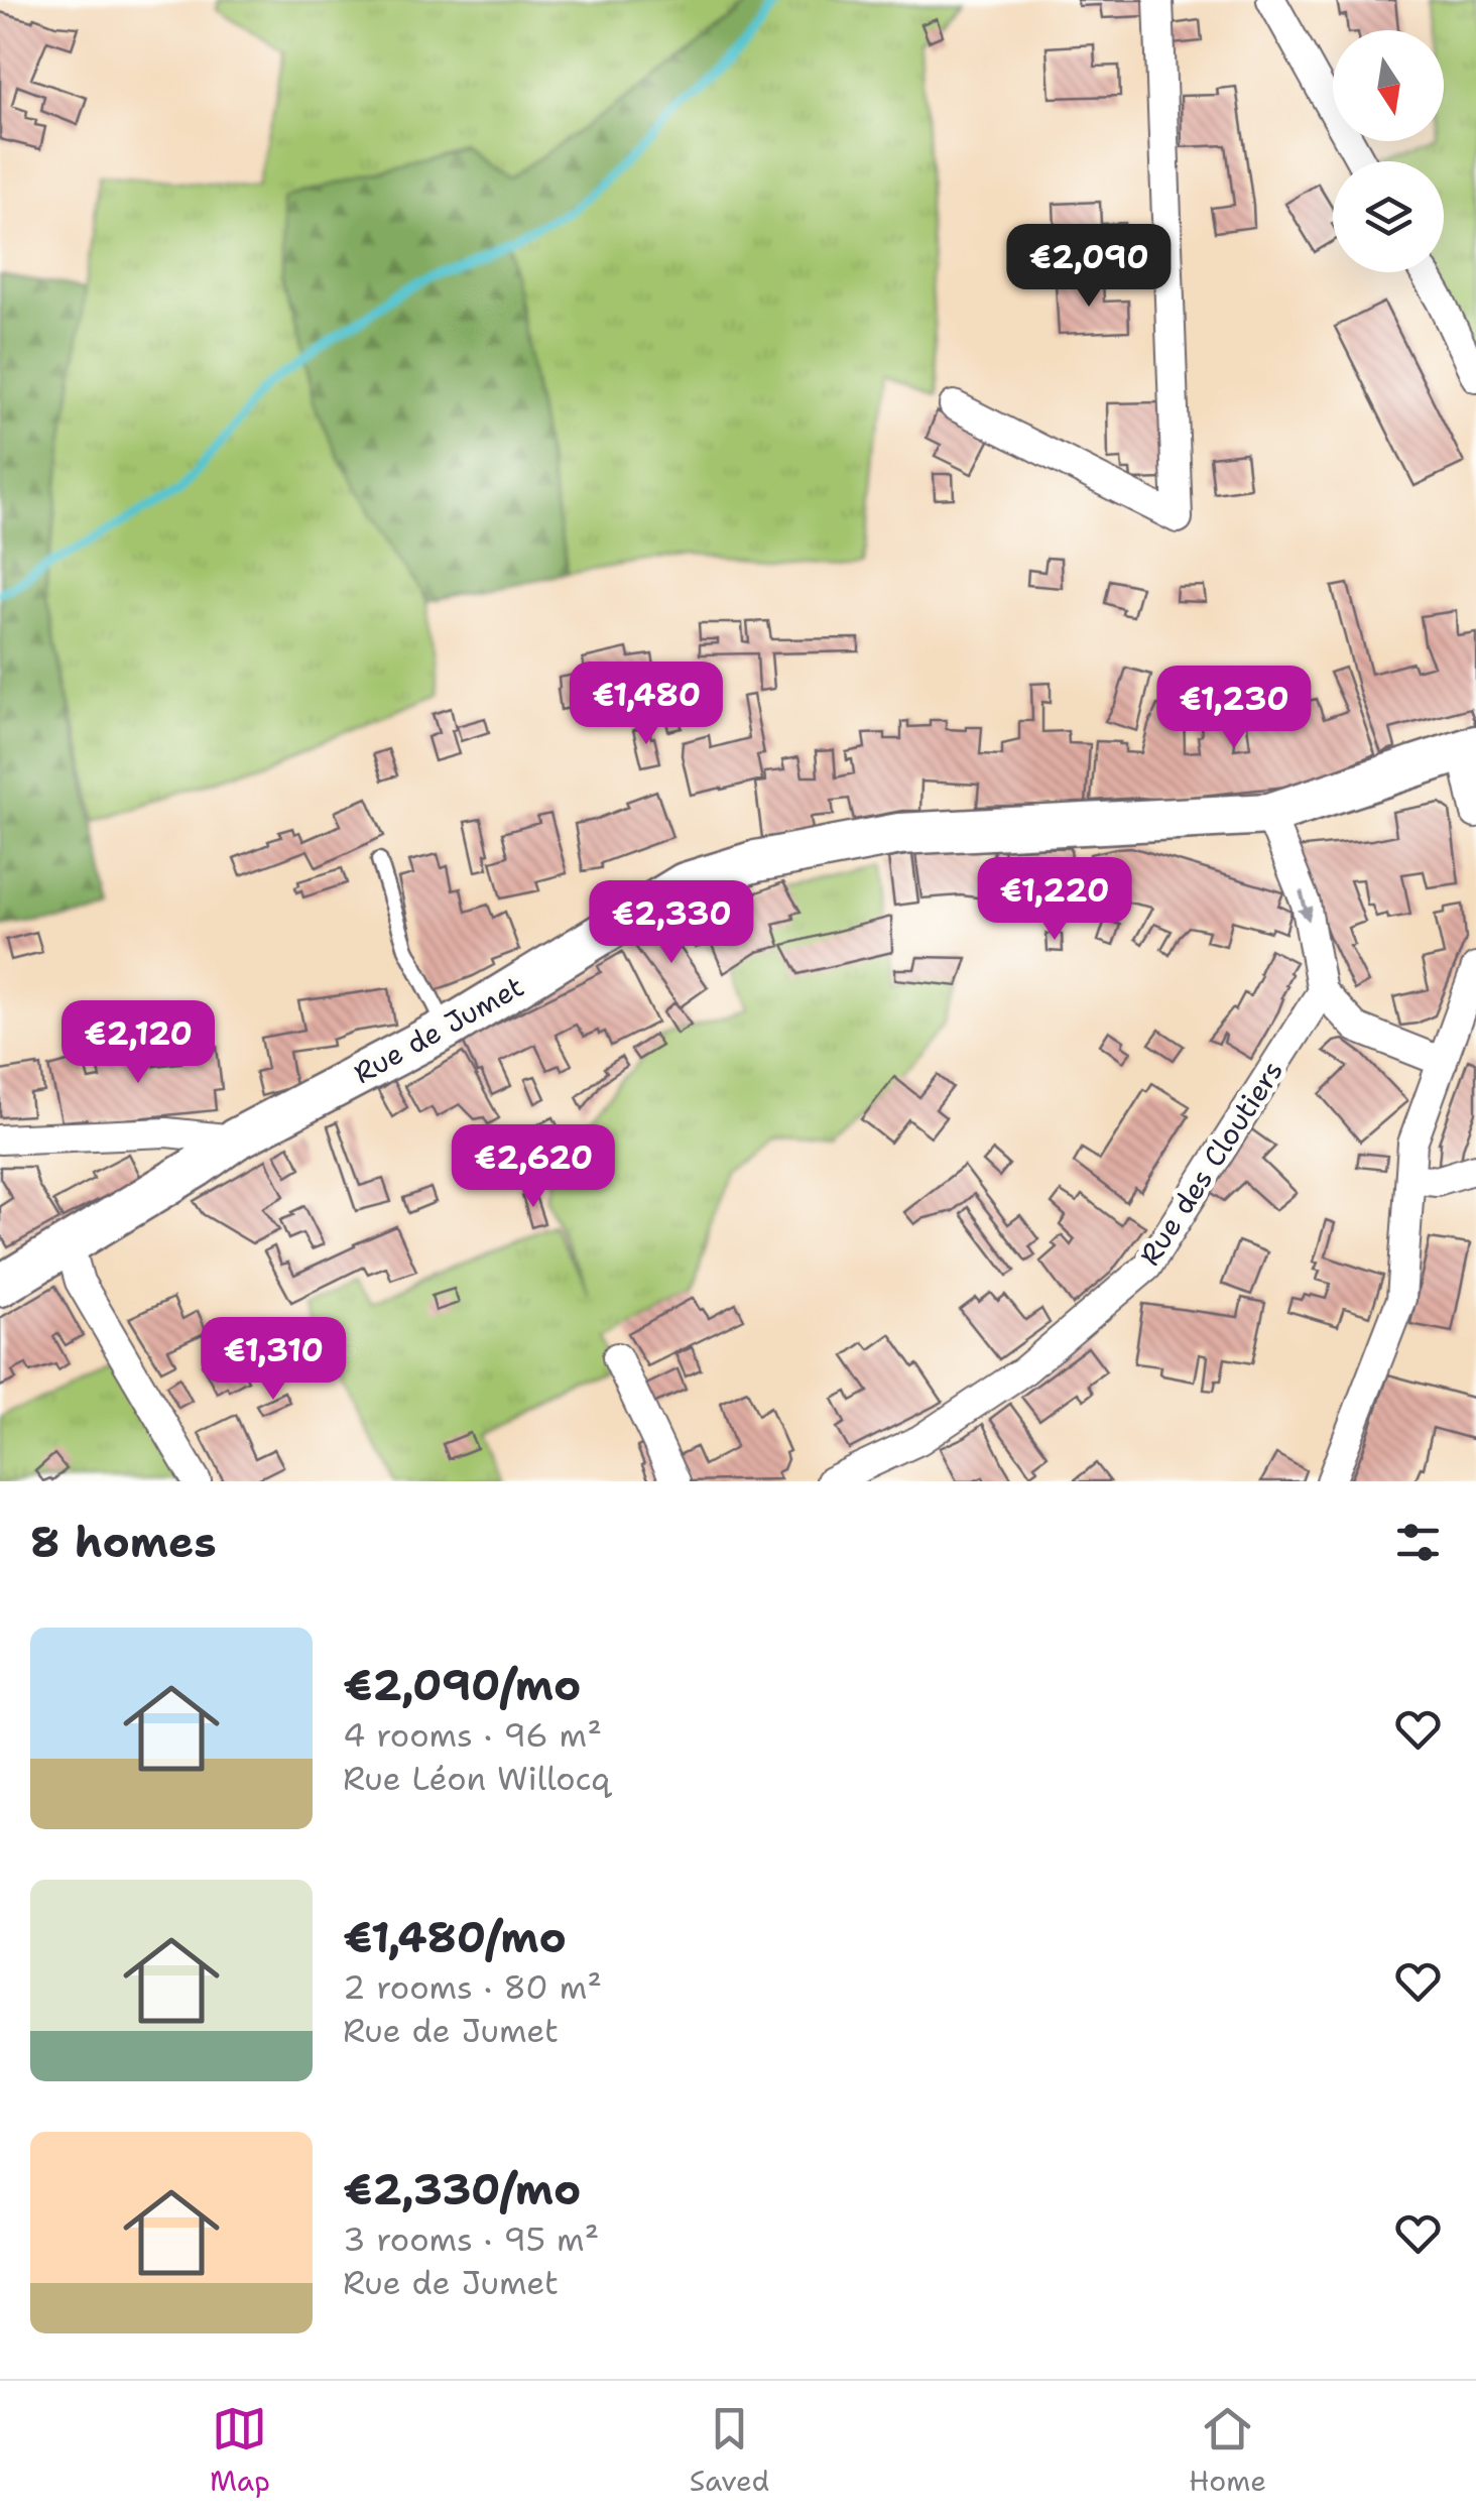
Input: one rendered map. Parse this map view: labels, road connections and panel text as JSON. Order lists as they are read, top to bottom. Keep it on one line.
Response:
{"streets":{"street":["Rue de Jumet","Rue des Cloutiers"]},"north":"bottom","page":{"price":["€2,090","€1,480","€1,230","€1,220","€2,330","€2,120","€2,620","€1,310"],"heading":"8 homes","list":[{"name":"€2,090/mo","note":"4 rooms · 96 m² · Rue Léon Willocq"},{"name":"€1,480/mo","note":"2 rooms · 80 m² · Rue de Jumet"},{"name":"€2,330/mo","note":"3 rooms · 95 m² · Rue de Jumet"}],"tabs":["Map","Saved","Home"]}}
